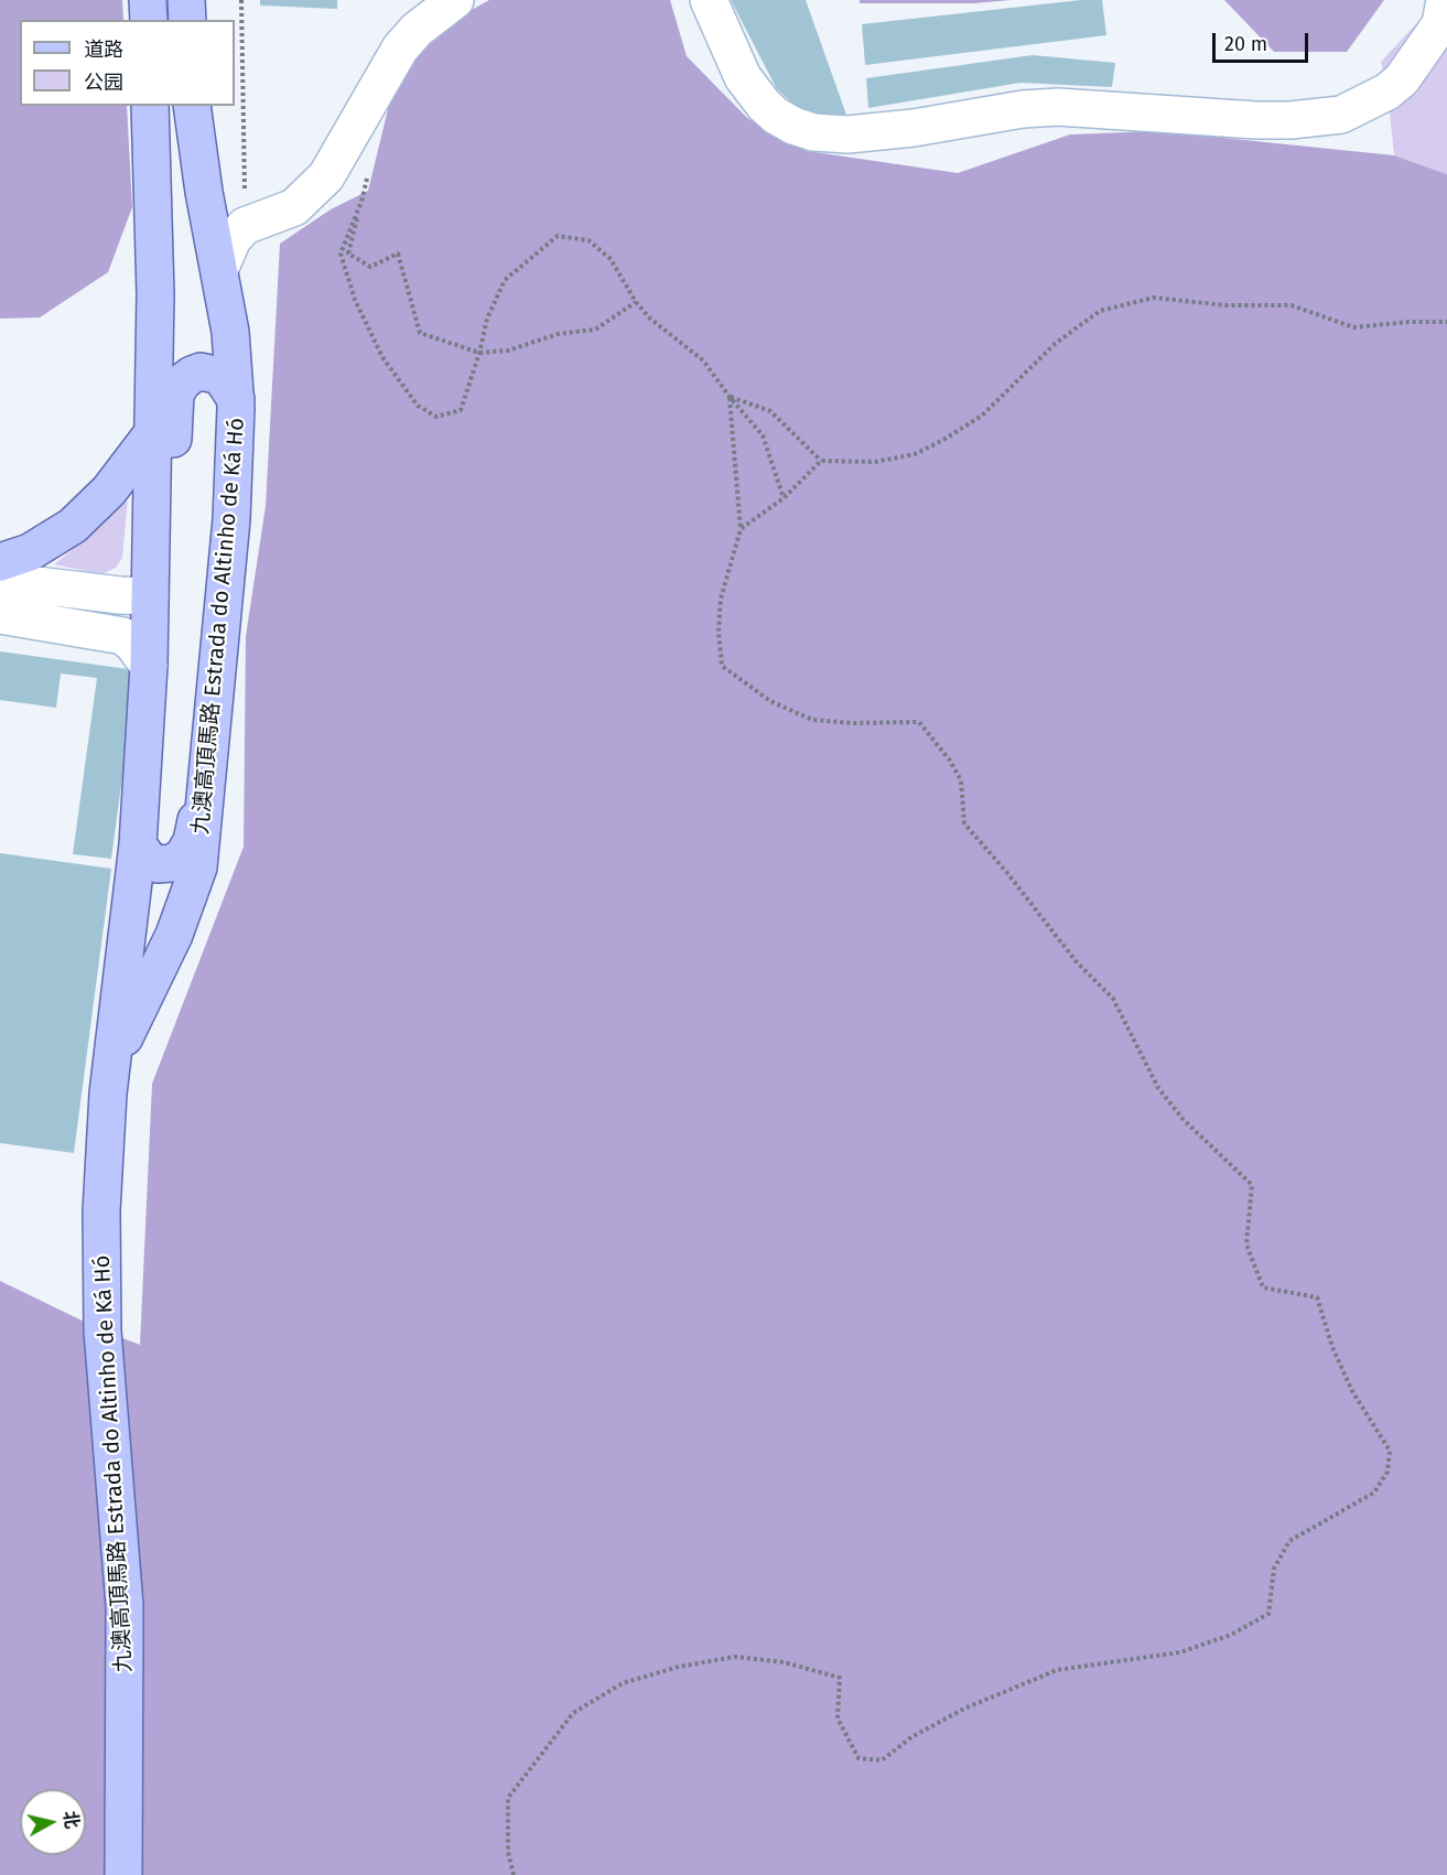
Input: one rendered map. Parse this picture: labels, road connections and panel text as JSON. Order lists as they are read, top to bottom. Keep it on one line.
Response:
{"streets":{"main road":["九澳高頂馬路 Estrada do Altinho de Ká Hó"]},"legend":["道路","公园"],"scale_bar":"20 m","north":"right"}
